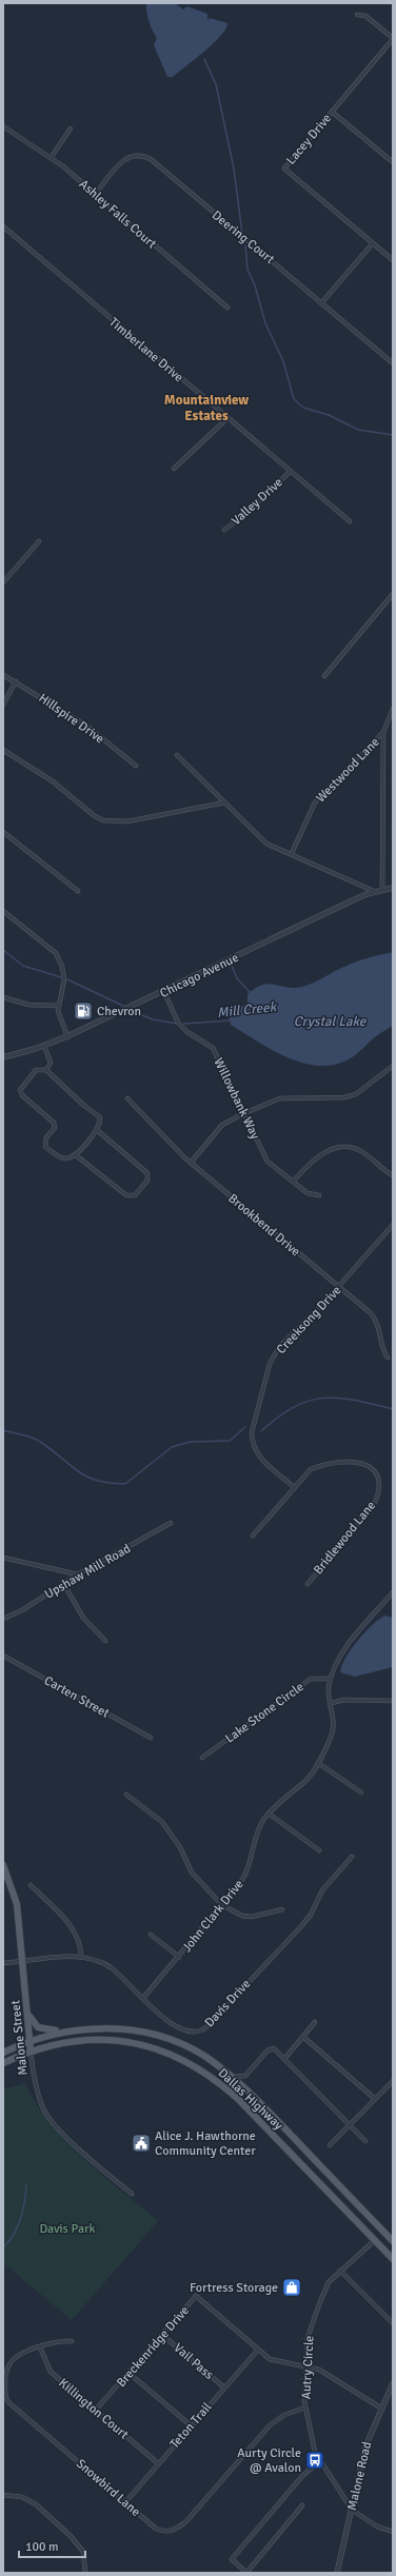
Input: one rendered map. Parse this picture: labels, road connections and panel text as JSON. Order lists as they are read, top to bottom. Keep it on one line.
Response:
{"streets":{"main road":["Malone Street","Dallas Highway"],"street":["Lacey Drive","Ashley Falls Court","Deering Court","Timberlane Drive","Valley Drive","Hillspire Drive","Westwood Lane","Chicago Avenue","Willowbank Way","Brookbend Drive","Creeksong Drive","Bridlewood Lane","Upshaw Mill Road","Carten Street","Lake Stone Circle","John Clark Drive","Davis Drive","Breckenridge Drive","Vail Pass","Autry Circle","Killington Court","Teton Trail","Malone Road","Snowbird Lane"]},"crossings":[["Ashley Falls Court","Deering Court"],["Timberlane Drive","Valley Drive"],["Chicago Avenue","Willowbank Way"],["Brookbend Drive","Creeksong Drive"],["Creeksong Drive","Bridlewood Lane"],["Lake Stone Circle","John Clark Drive"],["John Clark Drive","Davis Drive"],["Davis Drive","Malone Street"],["Malone Street","Dallas Highway"],["Dallas Highway","Autry Circle"],["Breckenridge Drive","Vail Pass"],["Breckenridge Drive","Autry Circle"],["Breckenridge Drive","Killington Court"],["Breckenridge Drive","Teton Trail"],["Breckenridge Drive","Malone Road"],["Vail Pass","Teton Trail"],["Autry Circle","Malone Road"],["Autry Circle","Snowbird Lane"],["Killington Court","Teton Trail"],["Killington Court","Snowbird Lane"],["Teton Trail","Snowbird Lane"]],"districts":["Mountainview Estates"],"water":["Mill Creek","Crystal Lake"],"parks":["Davis Park"],"places":{"fuel station":["Chevron"],"public building":["Alice J. Hawthorne Community Center"],"shop":["Fortress Storage"],"bus stop":["Aurty Circle @ Avalon"]},"scale_bar":"100 m"}
